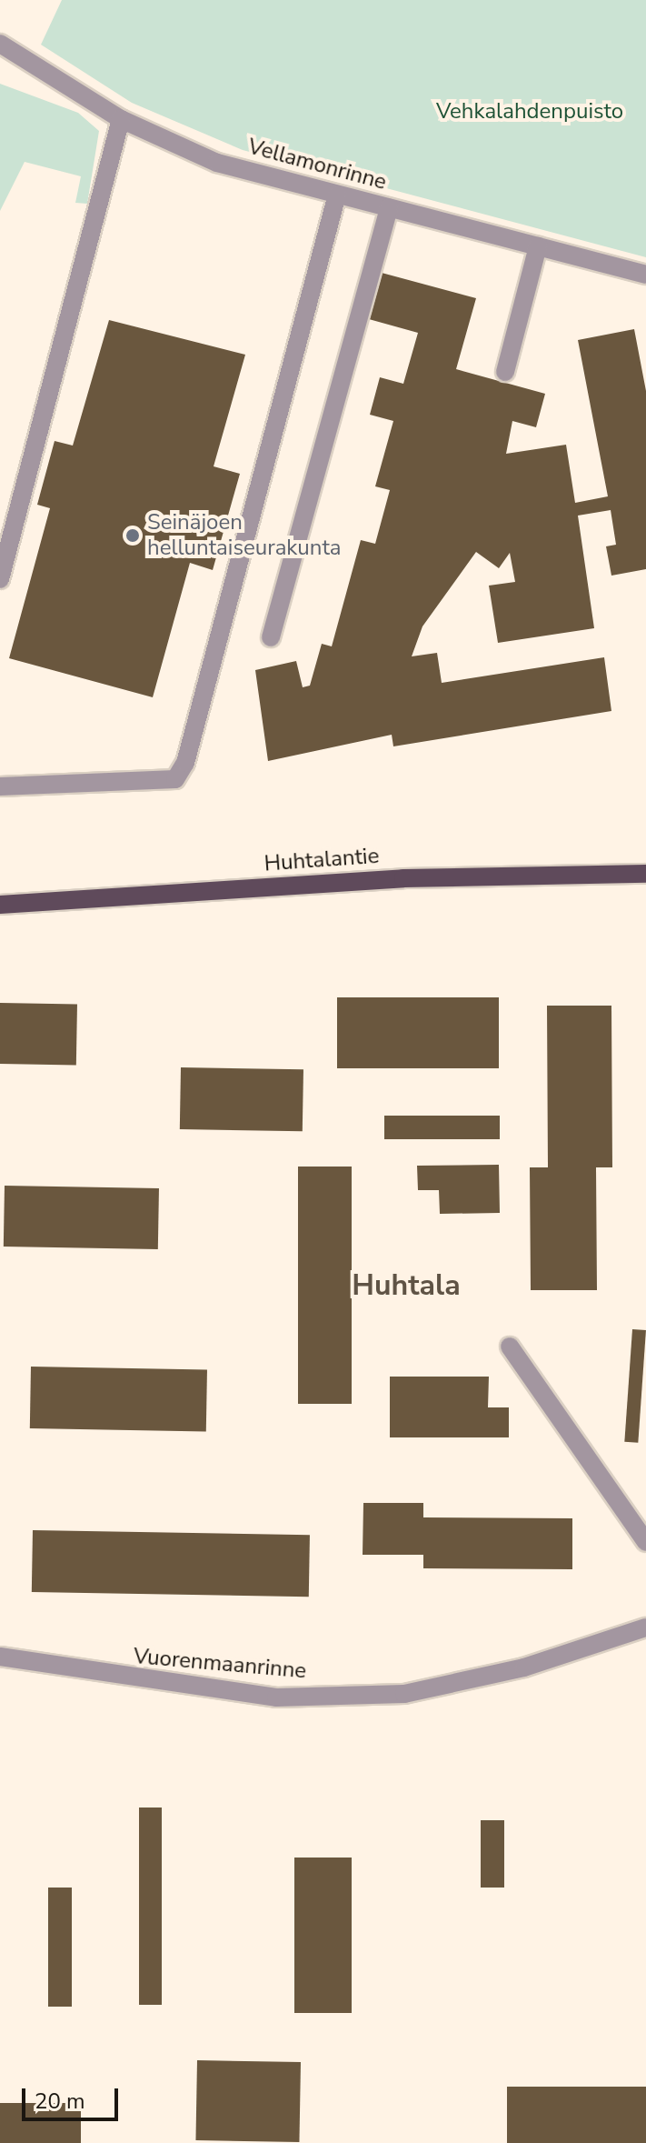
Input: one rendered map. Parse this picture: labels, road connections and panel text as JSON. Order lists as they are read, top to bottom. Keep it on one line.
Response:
{"streets":{"main road":["Huhtalantie"],"street":["Vellamonrinne","Vuorenmaanrinne"]},"districts":["Huhtala"],"parks":["Vehkalahdenpuisto"],"places":["Seinäjoen helluntaiseurakunta"],"scale_bar":"20 m"}
